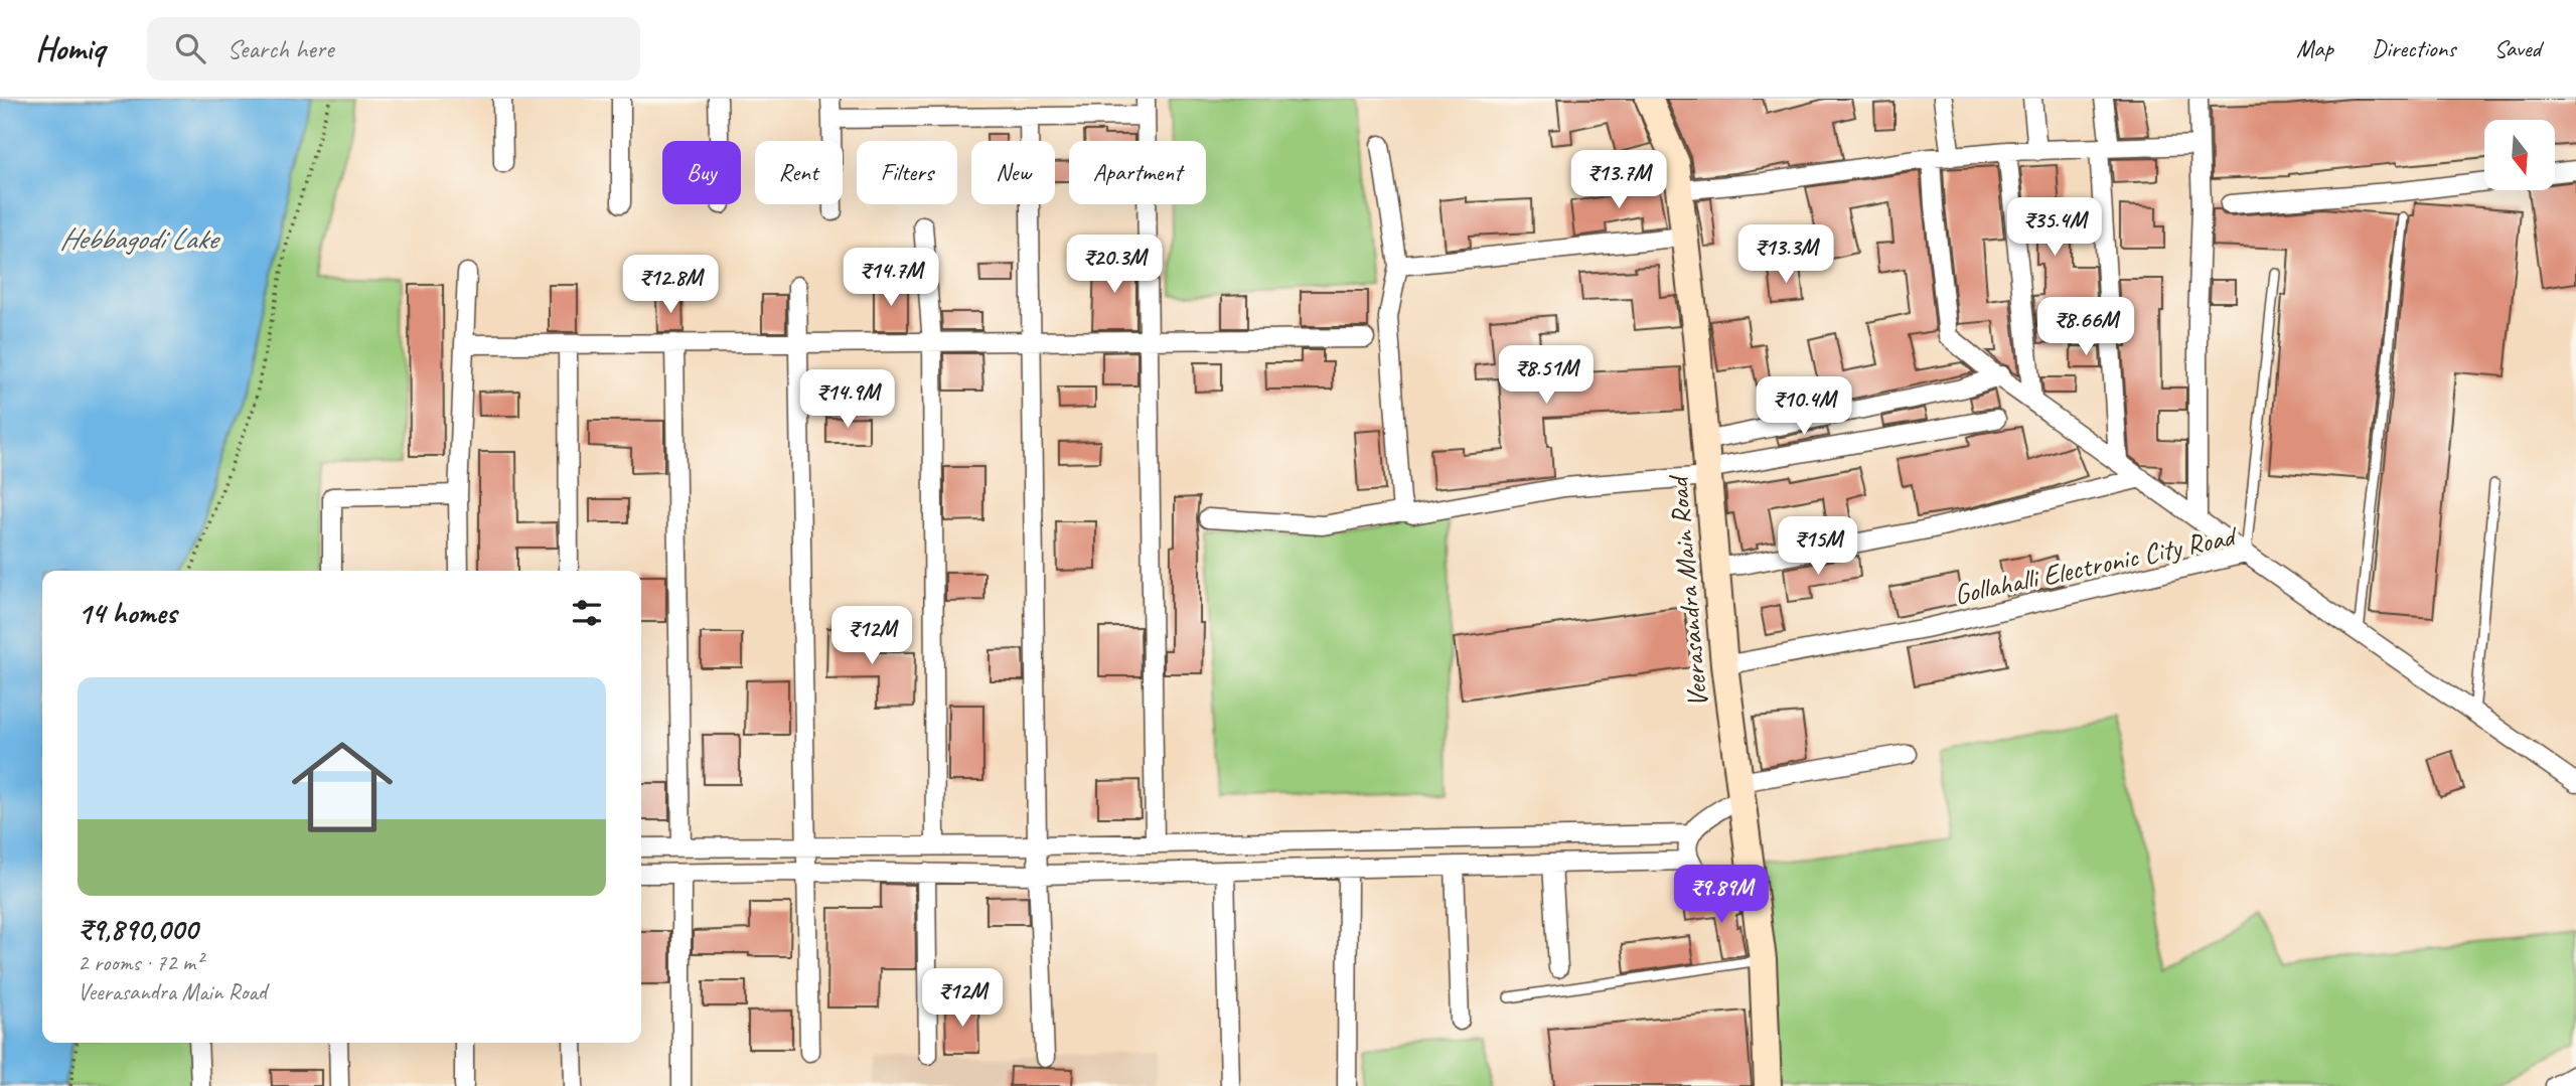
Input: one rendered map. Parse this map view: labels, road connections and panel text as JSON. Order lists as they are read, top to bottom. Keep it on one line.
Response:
{"streets":{"street":["Gollahalli Electronic City Road","Veerasandra Main Road"]},"crossings":[["Gollahalli Electronic City Road","Veerasandra Main Road"]],"water":["Hebbagodi Lake"],"north":"bottom","page":{"header":"Homiq","search":"Search here","nav":["Map","Directions","Saved"],"chip":["Buy","Rent","Filters","New","Apartment"],"price":["₹13.7M","₹35.4M","₹13.3M","₹20.3M","₹14.7M","₹12.8M","₹8.66M","₹8.51M","₹14.9M","₹10.4M","₹15M","₹12M","₹9.89M","₹12M"],"heading":"14 homes","list":[{"name":"₹9,890,000","note":"2 rooms · 72 m² · Veerasandra Main Road"}]}}
